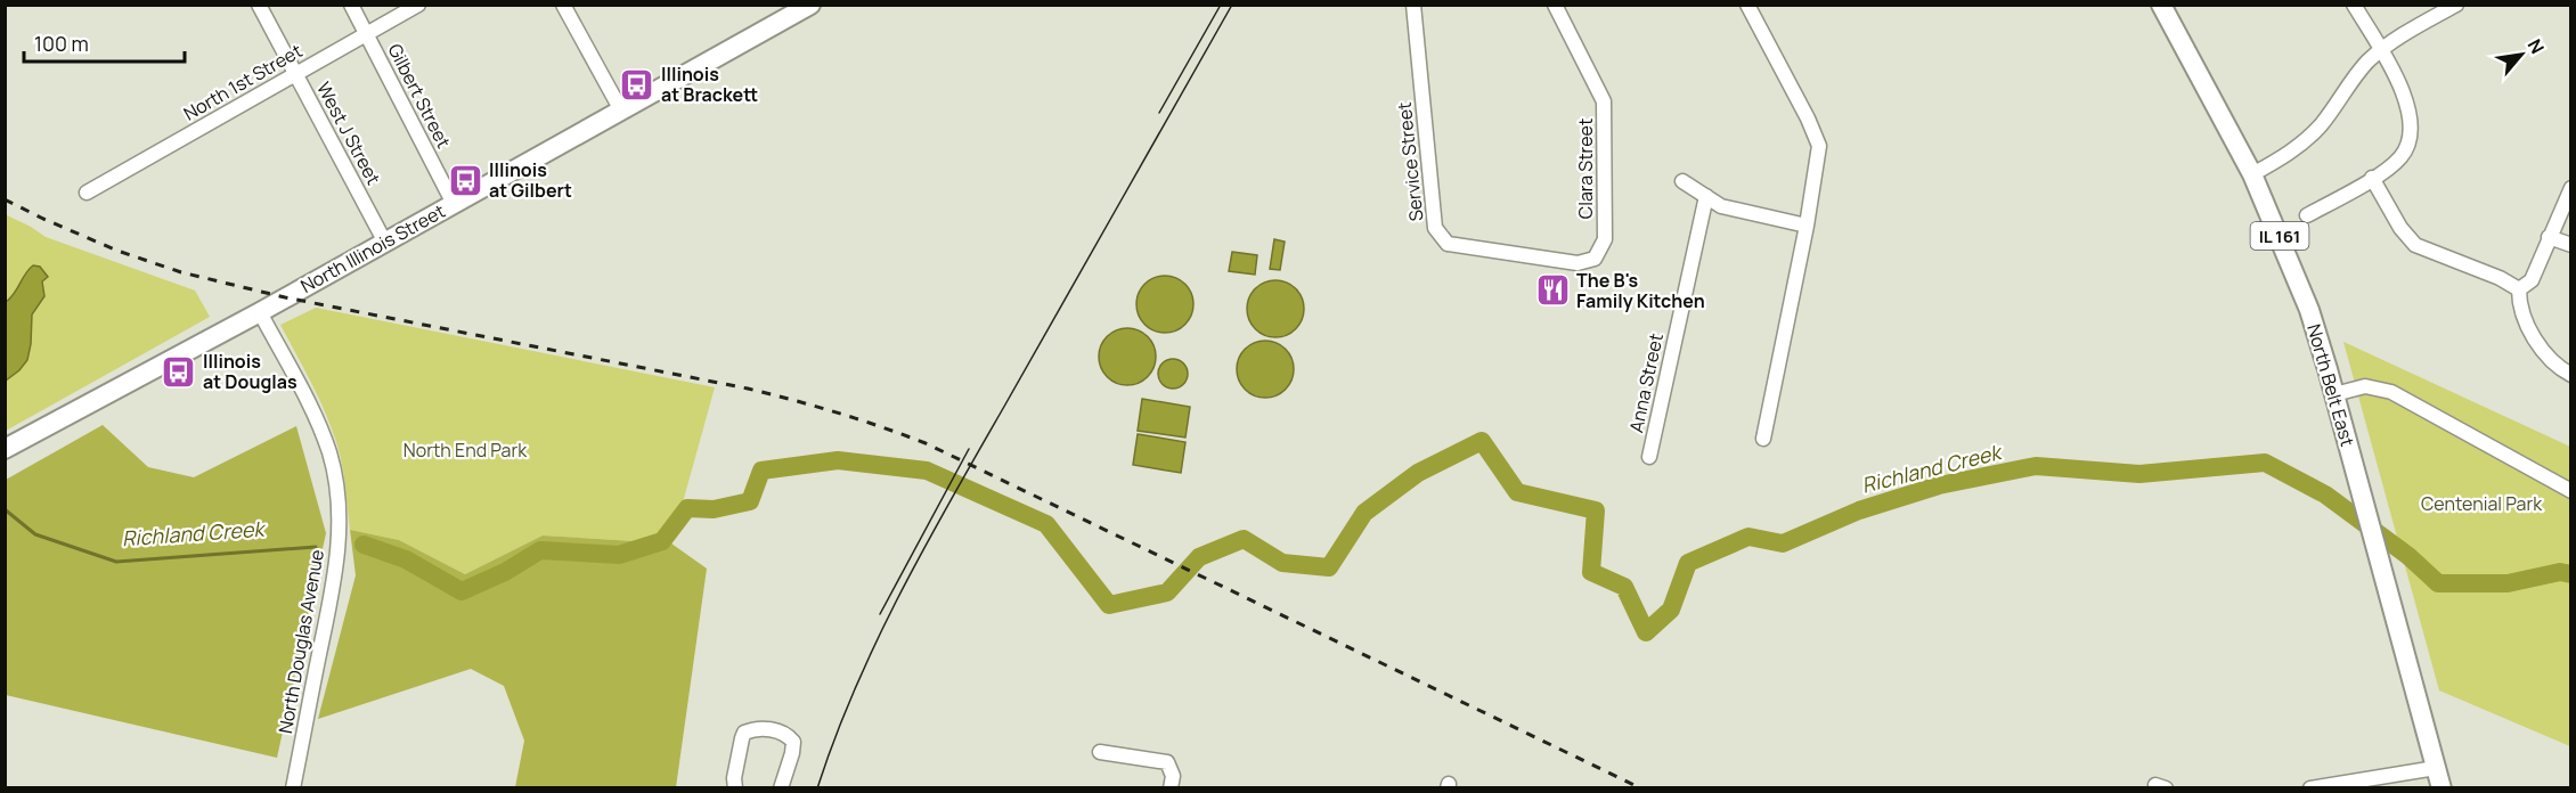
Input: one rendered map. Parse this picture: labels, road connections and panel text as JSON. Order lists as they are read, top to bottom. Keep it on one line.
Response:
{"streets":{"main road":["IL 161","North Illinois Street","North Belt East"],"street":["North 1st Street","Gilbert Street","West J Street","Service Street","Clara Street","Anna Street","North Douglas Avenue"]},"crossings":[["North 1st Street","Gilbert Street"],["North 1st Street","West J Street"],["Gilbert Street","North Illinois Street"],["West J Street","North Illinois Street"],["Service Street","Clara Street"],["North Illinois Street","North Douglas Avenue"]],"water":["Richland Creek"],"parks":["North End Park","Centenial Park"],"places":{"bus stop":["Illinois at Brackett","Illinois at Gilbert","Illinois at Douglas"],"restaurant":["The B's Family Kitchen"]},"scale_bar":"100 m","north":"top right"}
